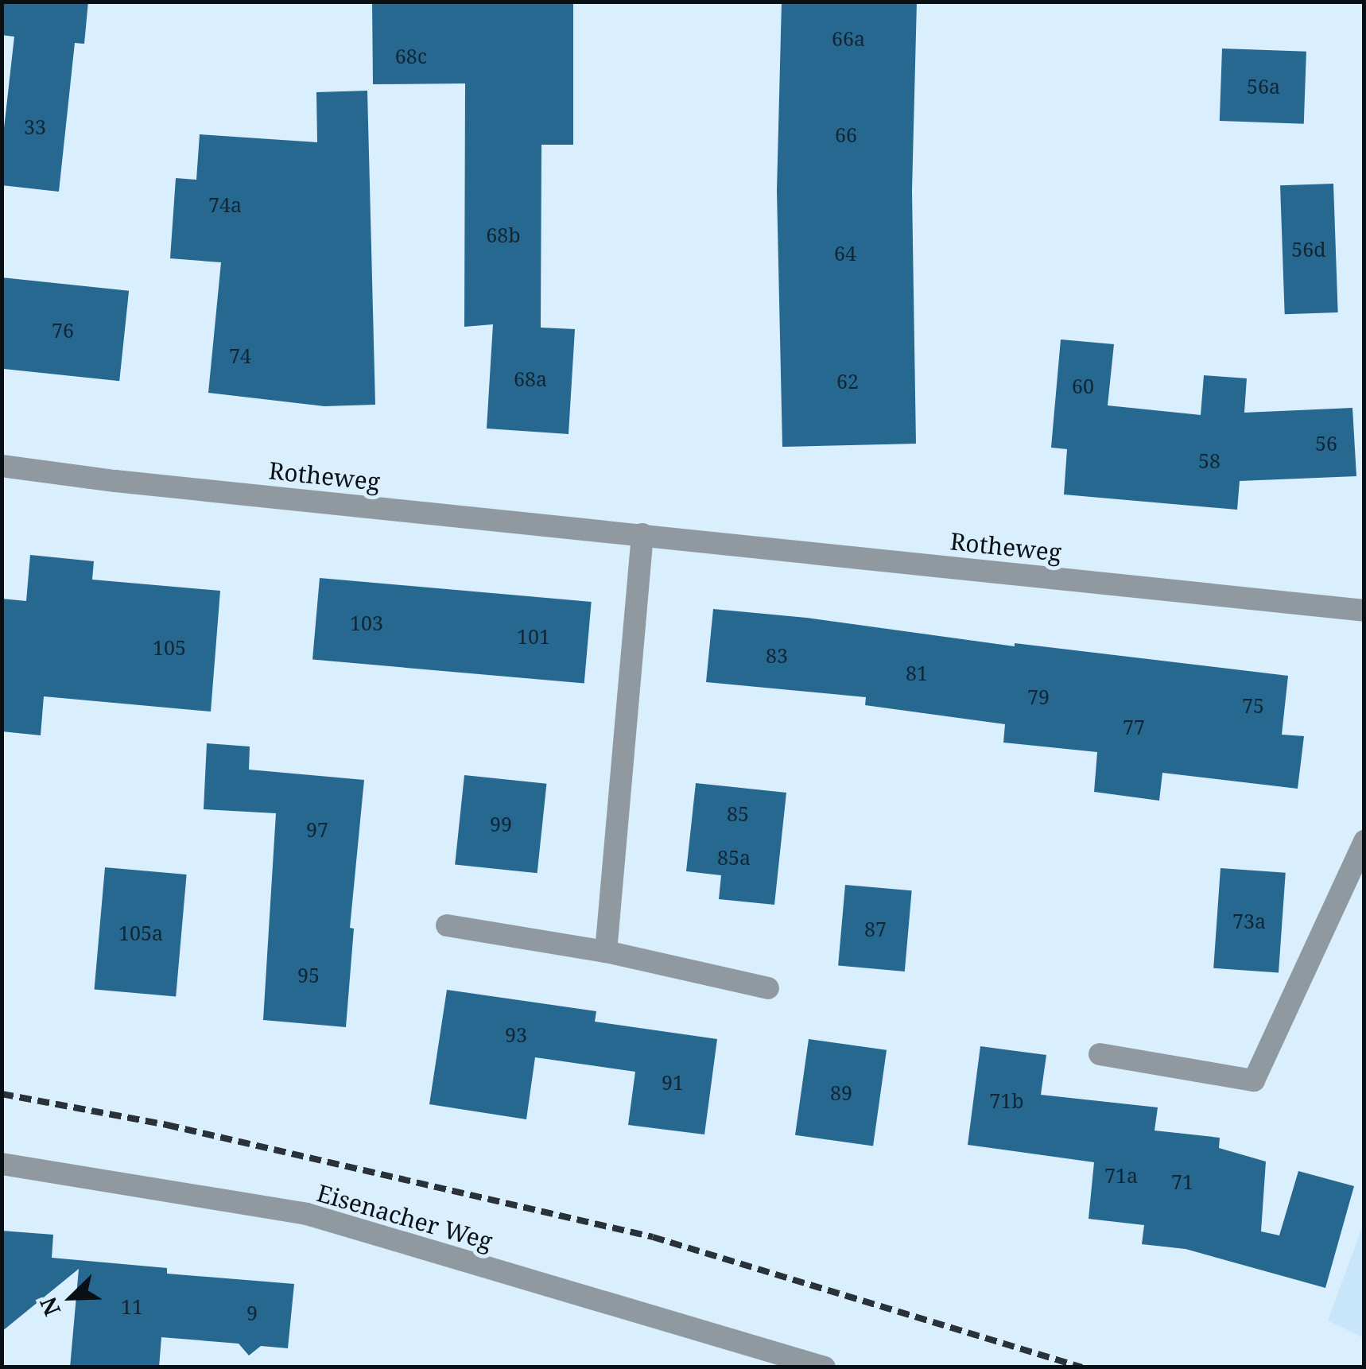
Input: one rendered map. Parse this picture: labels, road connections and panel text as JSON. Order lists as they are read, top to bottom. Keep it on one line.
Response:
{"streets":{"street":["Rotheweg","Eisenacher Weg"]},"house_numbers":["66a","68c","56a","33","66","74a","68b","56d","64","76","74","68a","62","60","56","58","103","101","105","83","81","79","75","77","85","99","97","85a","73a","87","105a","95","93","91","89","71b","71a","71","11","9"],"north":"bottom left"}
